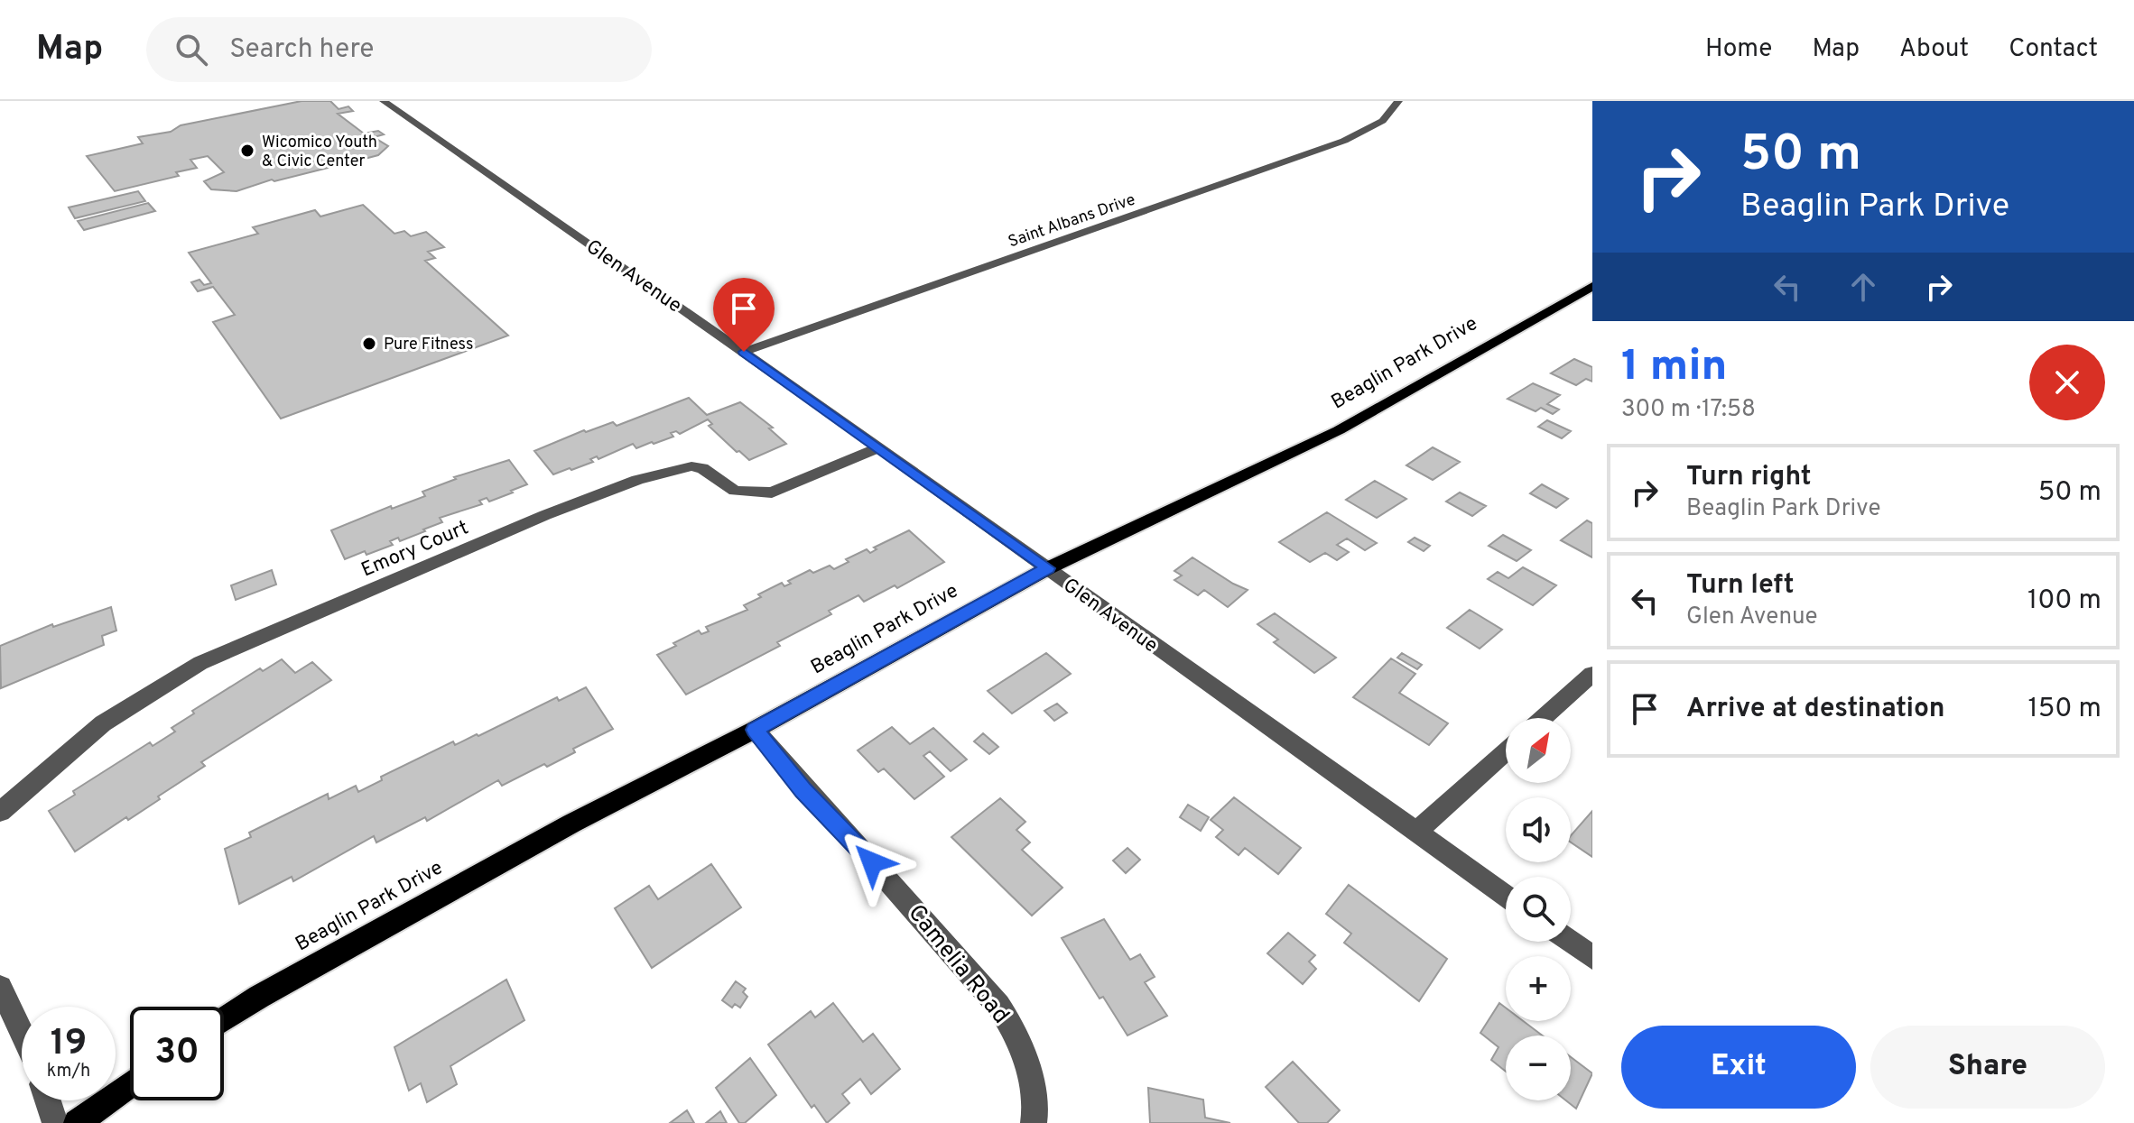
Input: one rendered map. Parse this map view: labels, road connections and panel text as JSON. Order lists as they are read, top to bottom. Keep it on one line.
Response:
{"streets":{"main road":["Beaglin Park Drive"],"street":["Saint Albans Drive","Glen Avenue","Emory Court","Camelia Road"]},"crossings":[["Saint Albans Drive","Glen Avenue"],["Glen Avenue","Beaglin Park Drive"],["Glen Avenue","Emory Court"],["Beaglin Park Drive","Camelia Road"]],"places":["Wicomico Youth & Civic Center","Pure Fitness"],"north":"top right","page":{"header":"Map","search":"Search here","nav":["Home","Map","About","Contact"],"turn":["50 m","Beaglin Park Drive"],"heading":["1 min","300 m · 17:58"],"list":[{"name":"Turn right","note":"Beaglin Park Drive","value":"50 m"},{"name":"Turn left","note":"Glen Avenue","value":"100 m"},{"name":"Arrive at destination","value":"150 m"}],"map_buttons":["+","−"],"speed":"19 km/h","limit":"30","buttons":["Exit","Share"]}}
